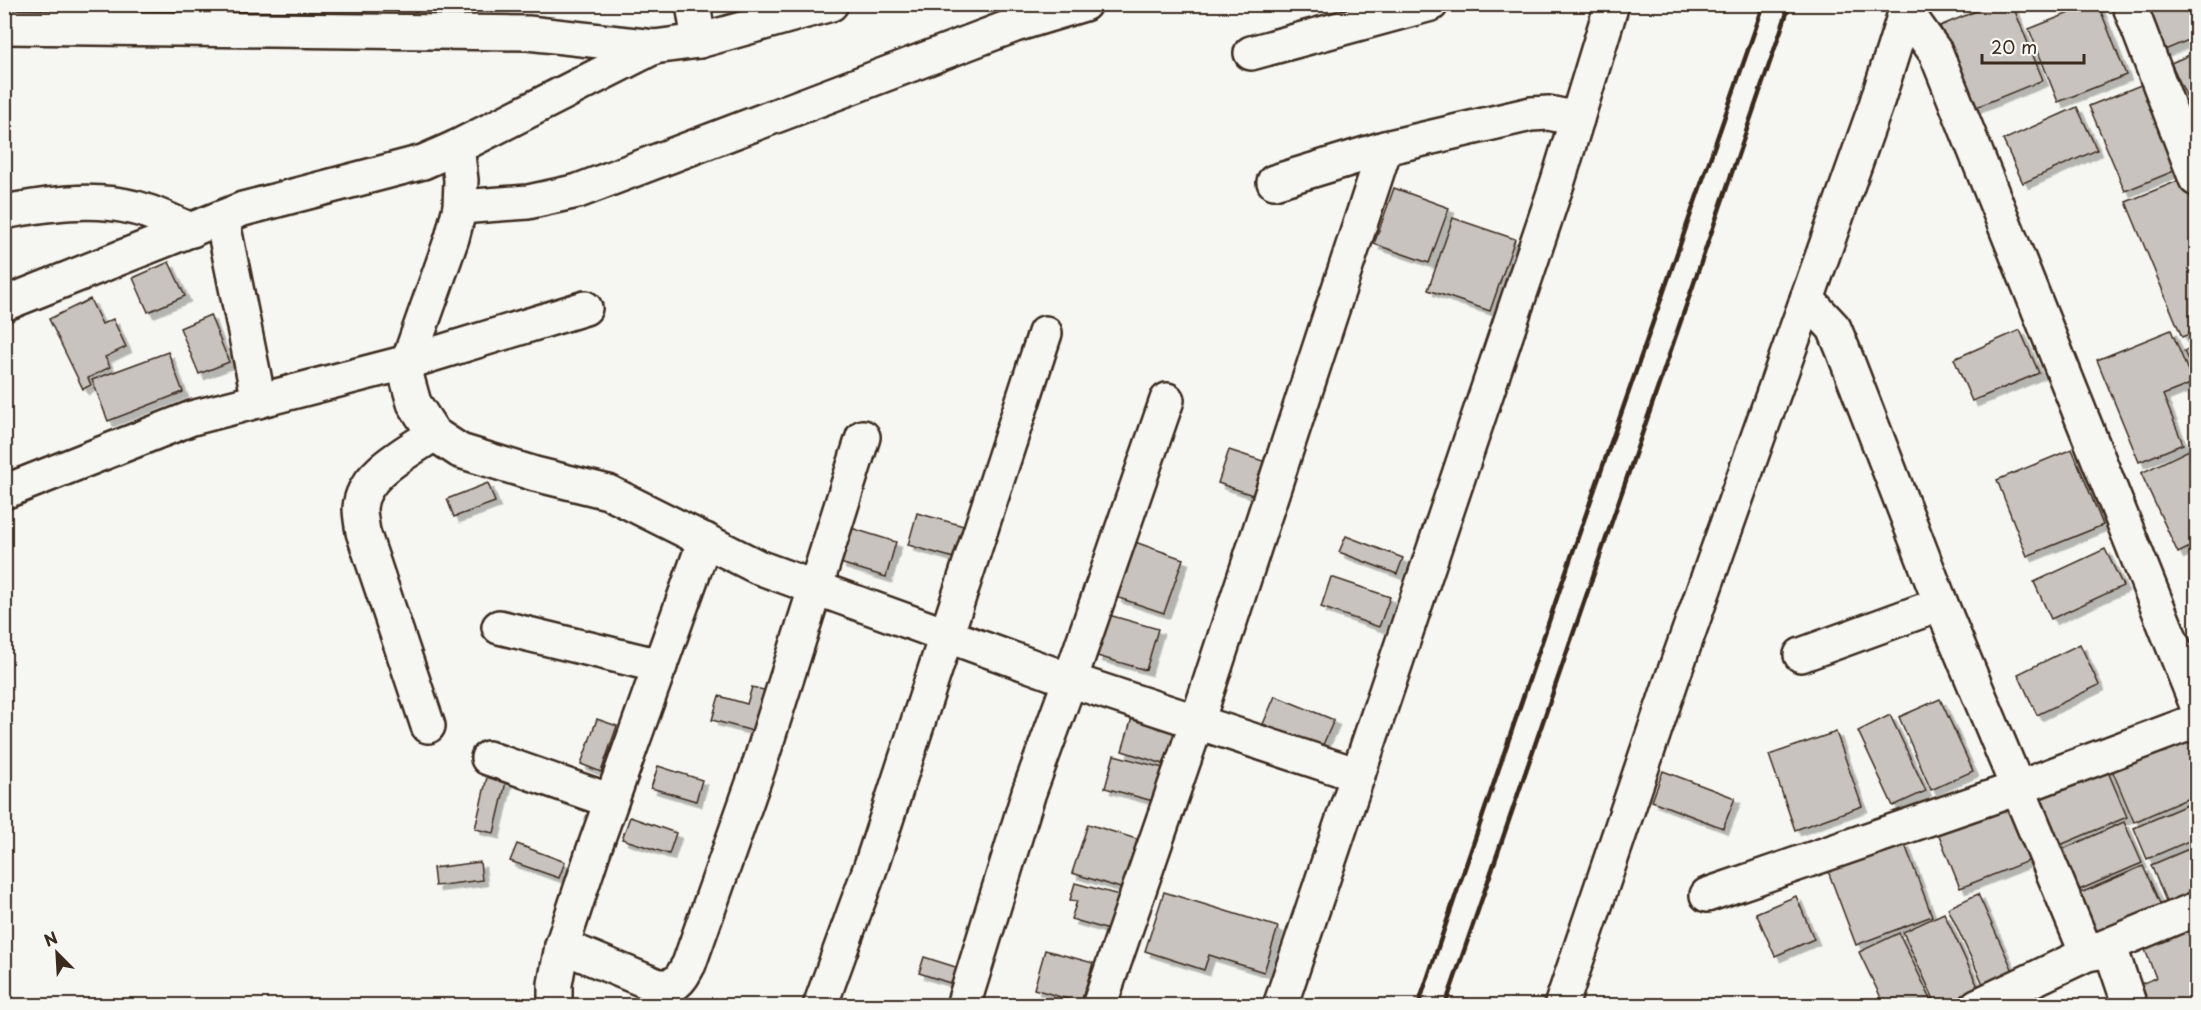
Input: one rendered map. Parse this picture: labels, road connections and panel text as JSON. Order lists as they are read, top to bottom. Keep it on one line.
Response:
{"scale_bar":"20 m","north":"top left"}
